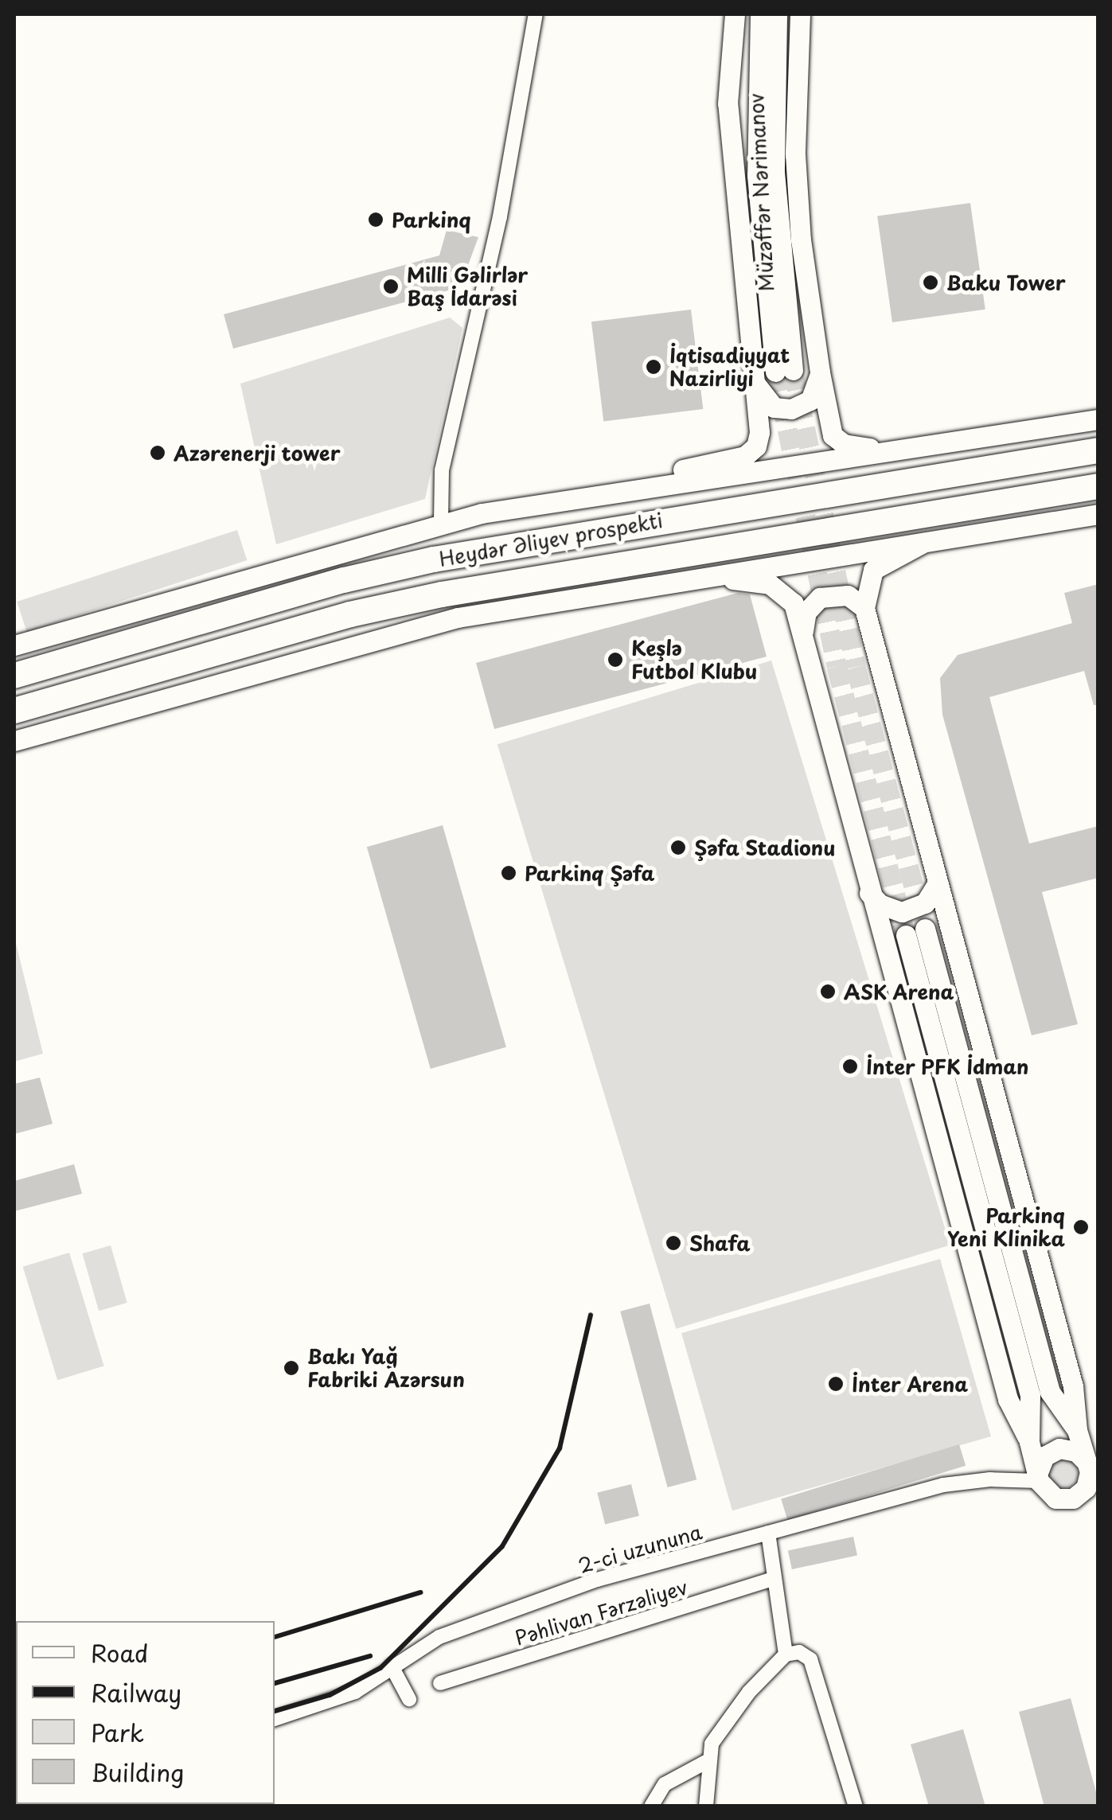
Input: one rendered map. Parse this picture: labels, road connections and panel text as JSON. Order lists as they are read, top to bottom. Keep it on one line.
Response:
{"streets":{"highway":["Heydər Əliyev prospekti"],"main road":["Müzəffər Nərimanov"],"street":["2-ci uzununa","Pəhlivan Fərzəliyev"]},"places":["Parkinq","Baku Tower","Milli Gəlirlər Baş İdarəsi","İqtisadiyyat Nazirliyi","Azərenerji tower","Keşlə Futbol Klubu","Şəfa Stadionu","Parkinq Şəfa","ASK Arena","İnter PFK İdman","Parkinq Yeni Klinika","Shafa","Bakı Yağ Fabriki Azərsun","İnter Arena"],"legend":["Road","Railway","Park","Building"]}
